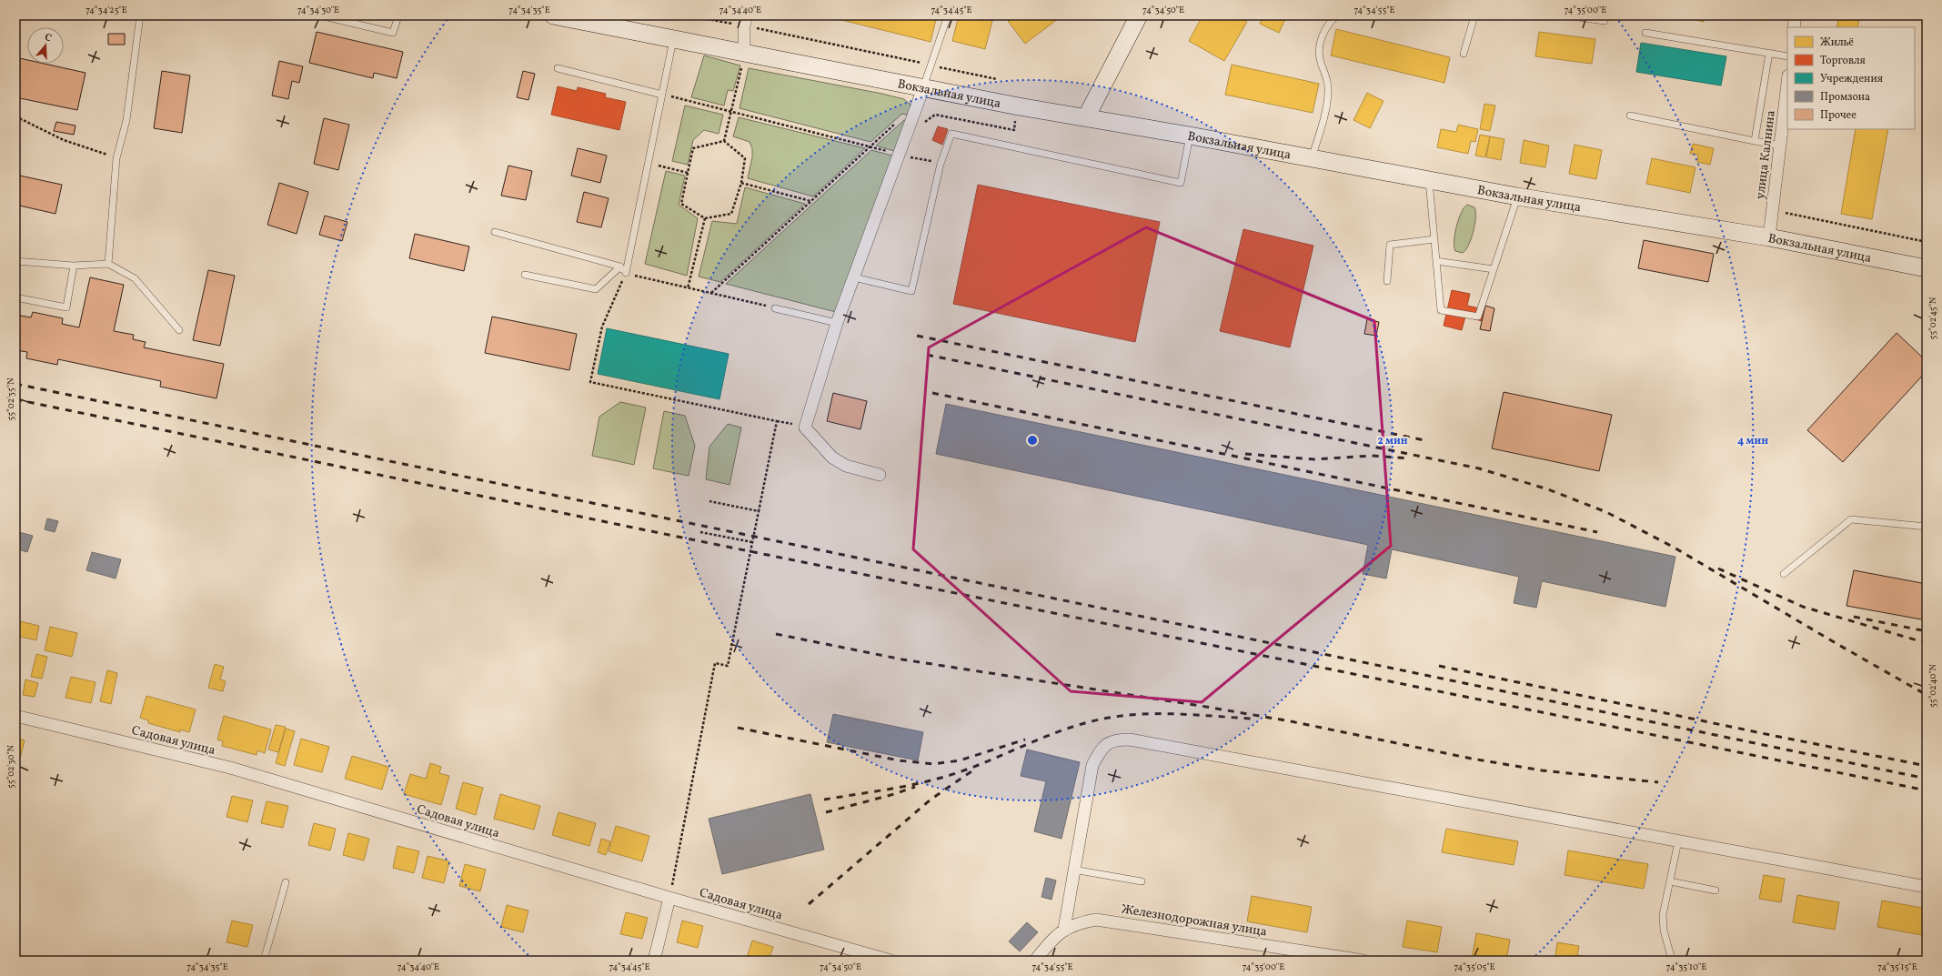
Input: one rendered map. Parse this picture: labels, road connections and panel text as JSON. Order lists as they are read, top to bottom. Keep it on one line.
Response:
{"streets":{"main road":["Вокзальная улица"],"street":["улица Калнина","Садовая улица","Железнодорожная улица"]},"crossings":[["Вокзальная улица","улица Калнина"]],"legend":["Жильё","Торговля","Учреждения","Промзона","Прочее"],"north":"top","coordinates":["74°34'25\"E","74°34'30\"E","74°34'35\"E","74°34'40\"E","74°34'45\"E","74°34'50\"E","74°34'55\"E","74°35'00\"E","55°02'45\"N","55°02'35\"N","55°02'40\"N","55°02'30\"N","74°35'05\"E","74°35'10\"E","74°35'15\"E"],"rings":["2 мин","4 мин"]}
